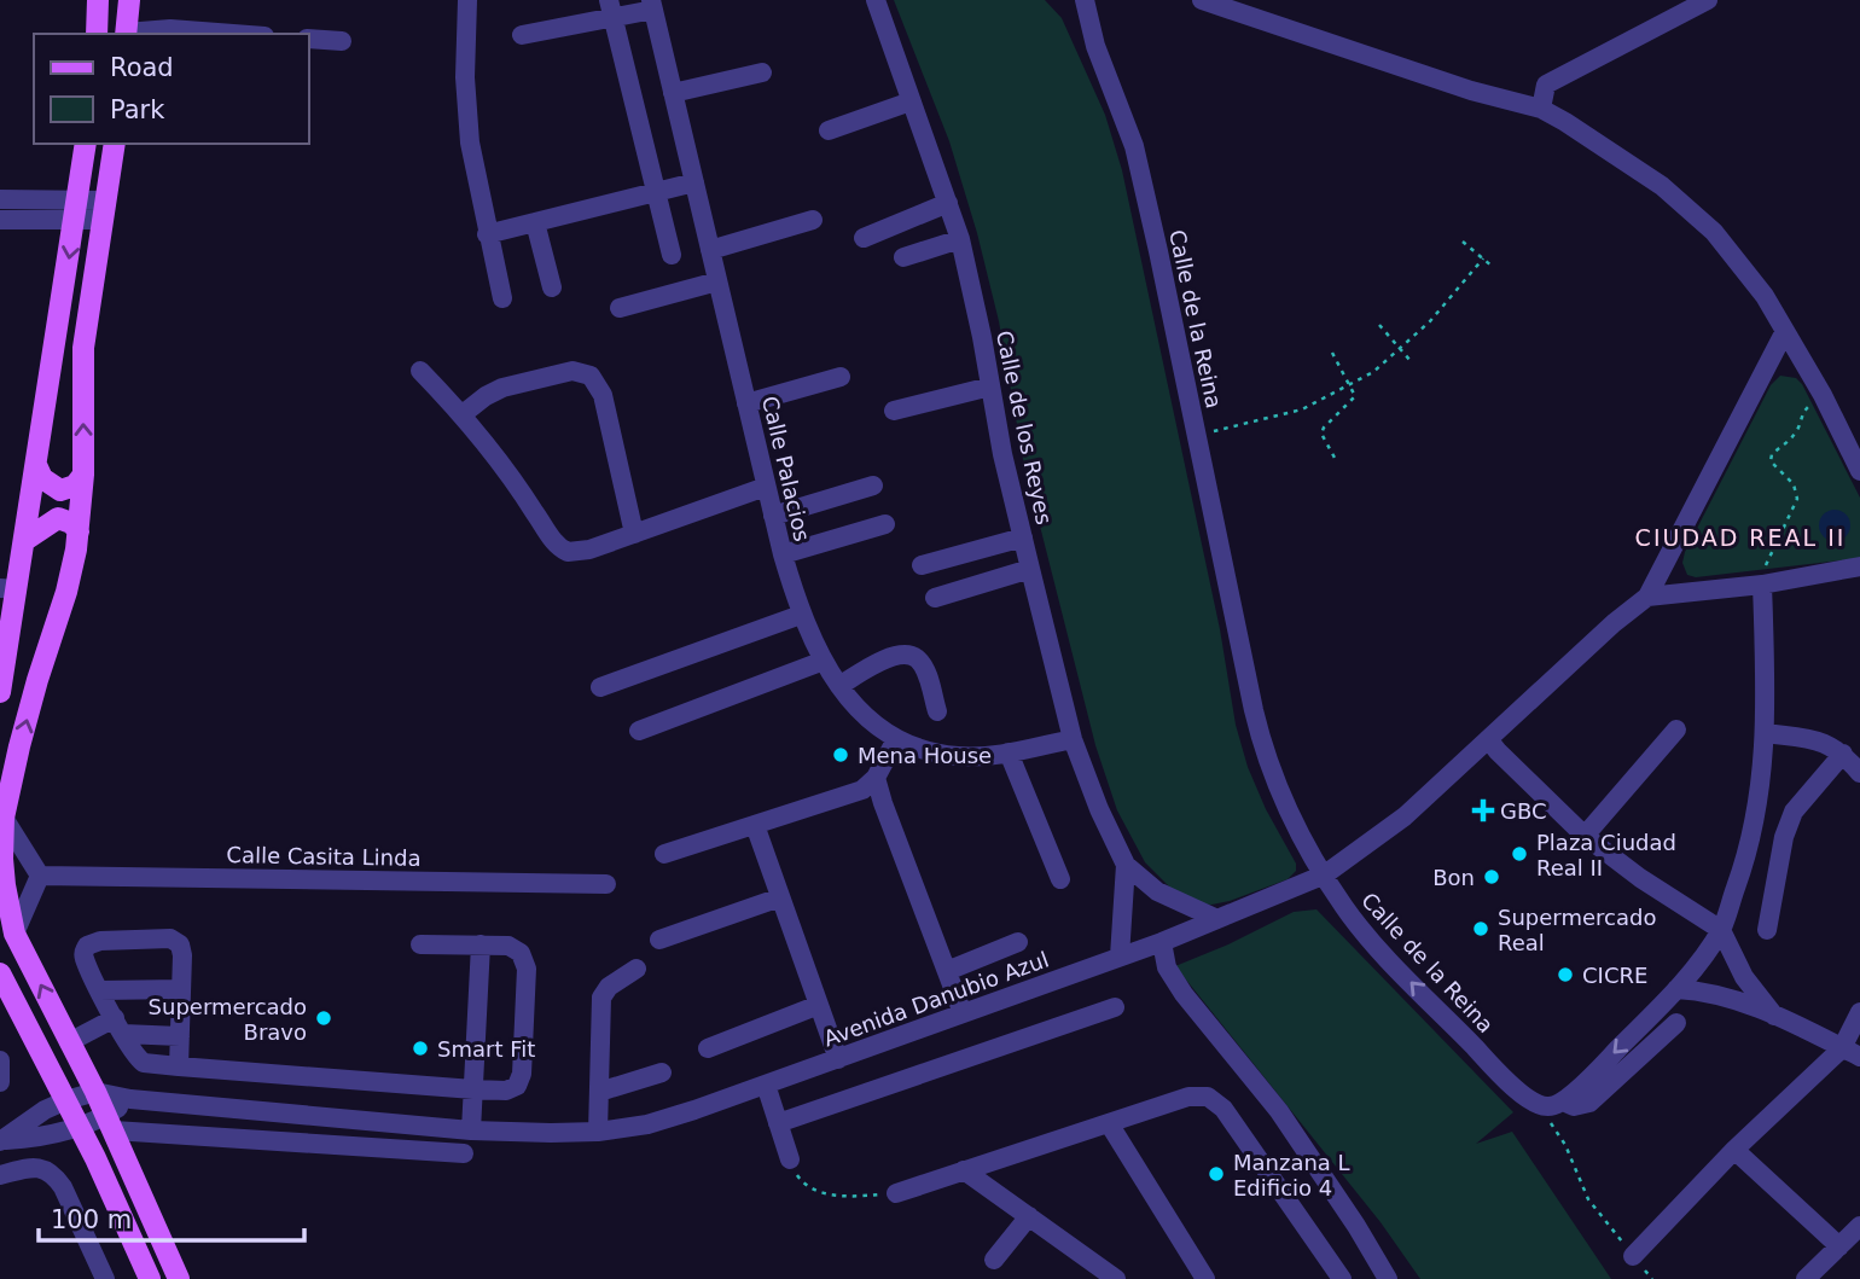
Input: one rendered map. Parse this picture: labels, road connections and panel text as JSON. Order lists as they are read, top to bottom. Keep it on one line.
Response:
{"streets":{"street":["Calle de la Reina","Calle de los Reyes","Calle Palacios","Calle Casita Linda","Avenida Danubio Azul"]},"crossings":[["Calle de la Reina","Avenida Danubio Azul"],["Calle de los Reyes","Calle Palacios"],["Calle de los Reyes","Avenida Danubio Azul"]],"districts":["CIUDAD REAL II"],"places":{"other":["Mena House","Plaza Ciudad Real II","Bon","Supermercado Real","CICRE","Supermercado Bravo","Smart Fit","Manzana L Edificio 4"],"health":["GBC"]},"legend":["Road","Park"],"scale_bar":"100 m"}
